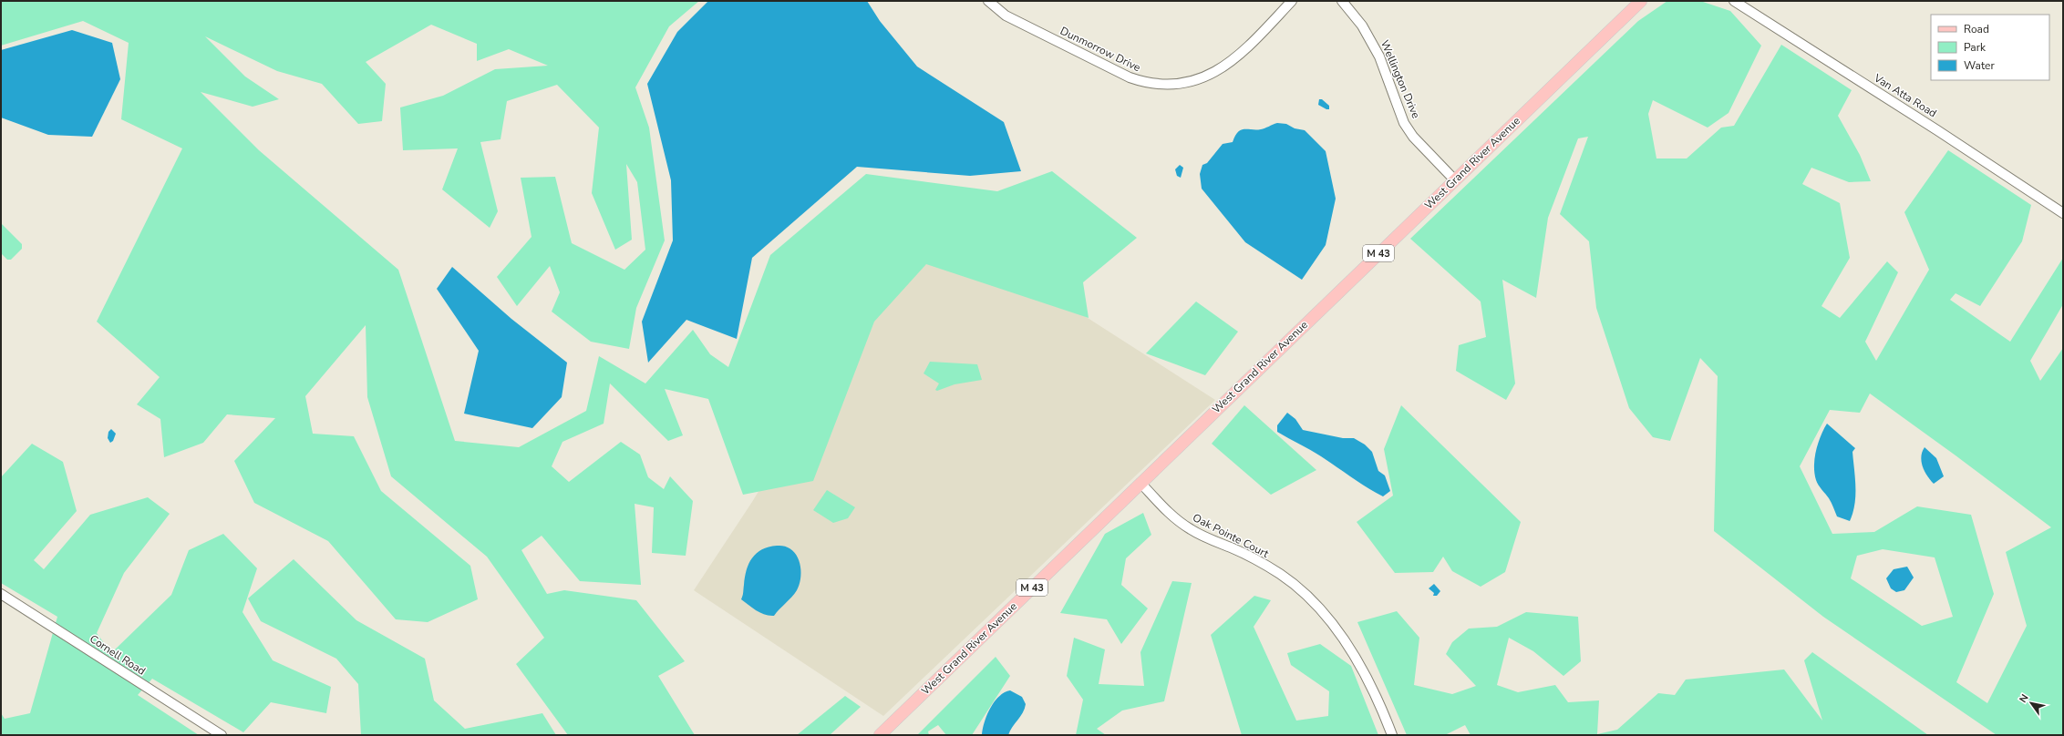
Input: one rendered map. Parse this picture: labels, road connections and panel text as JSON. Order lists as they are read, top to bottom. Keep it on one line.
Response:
{"streets":{"main road":["West Grand River Avenue","M 43"],"street":["Dunmorrow Drive","Wellington Drive","Van Atta Road","Oak Pointe Court","Cornell Road"]},"crossings":[["Wellington Drive","West Grand River Avenue"],["West Grand River Avenue","Oak Pointe Court"]],"legend":["Road","Park","Water"],"north":"top left"}
